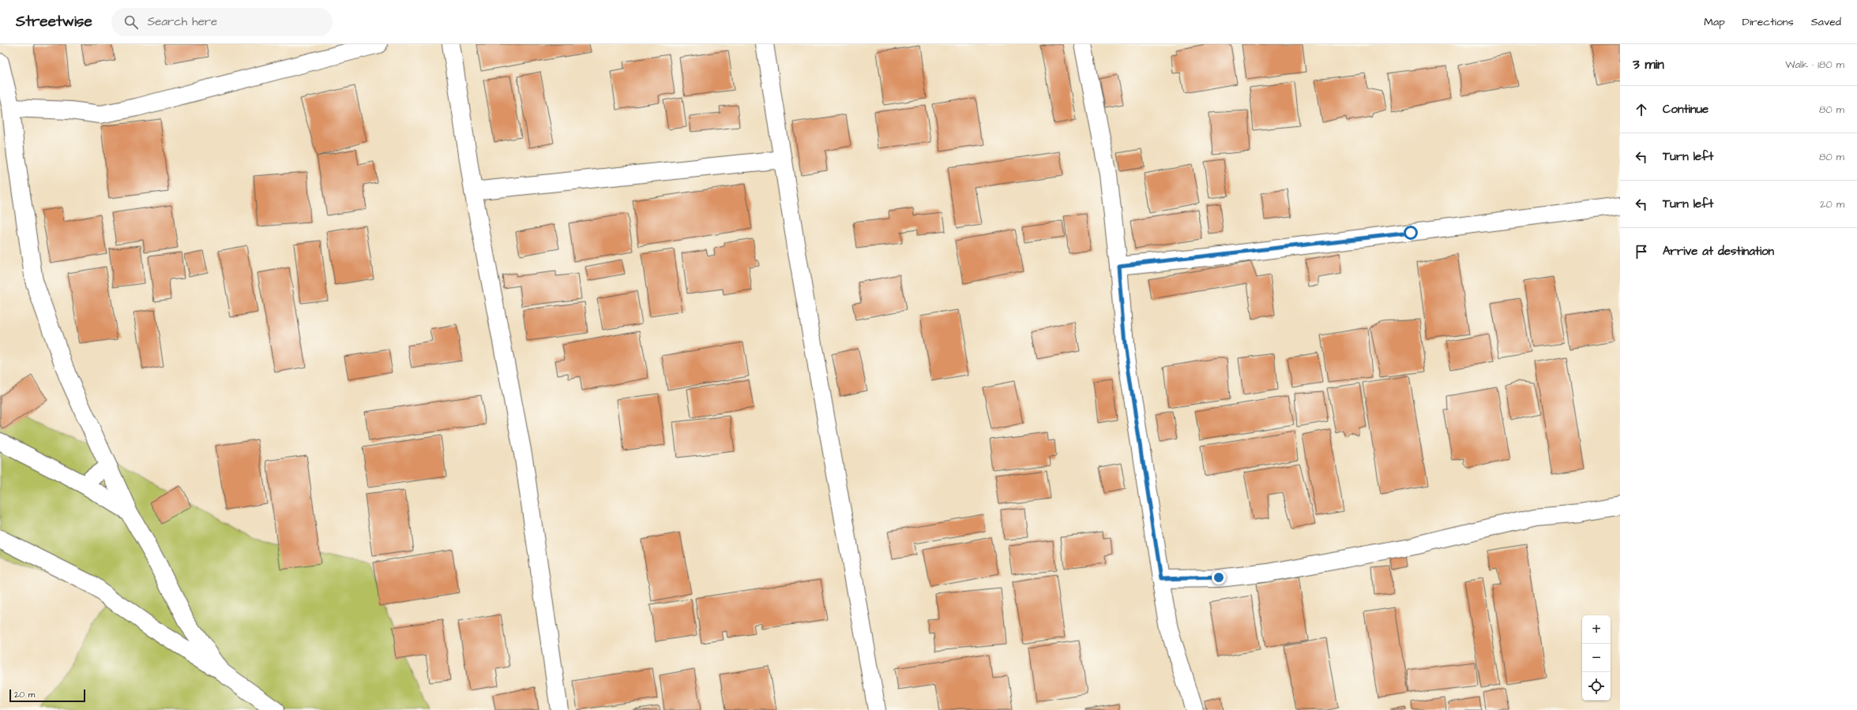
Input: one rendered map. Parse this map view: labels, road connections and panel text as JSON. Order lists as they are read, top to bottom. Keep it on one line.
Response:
{"scale_bar":"20 m","page":{"header":"Streetwise","search":"Search here","nav":["Map","Directions","Saved"],"heading":["3 min","Walk · 180 m"],"list":[["Continue","80 m"],["Turn left","80 m"],["Turn left","20 m"],"Arrive at destination"],"map_buttons":["+","−"],"scale":"20 m"}}
